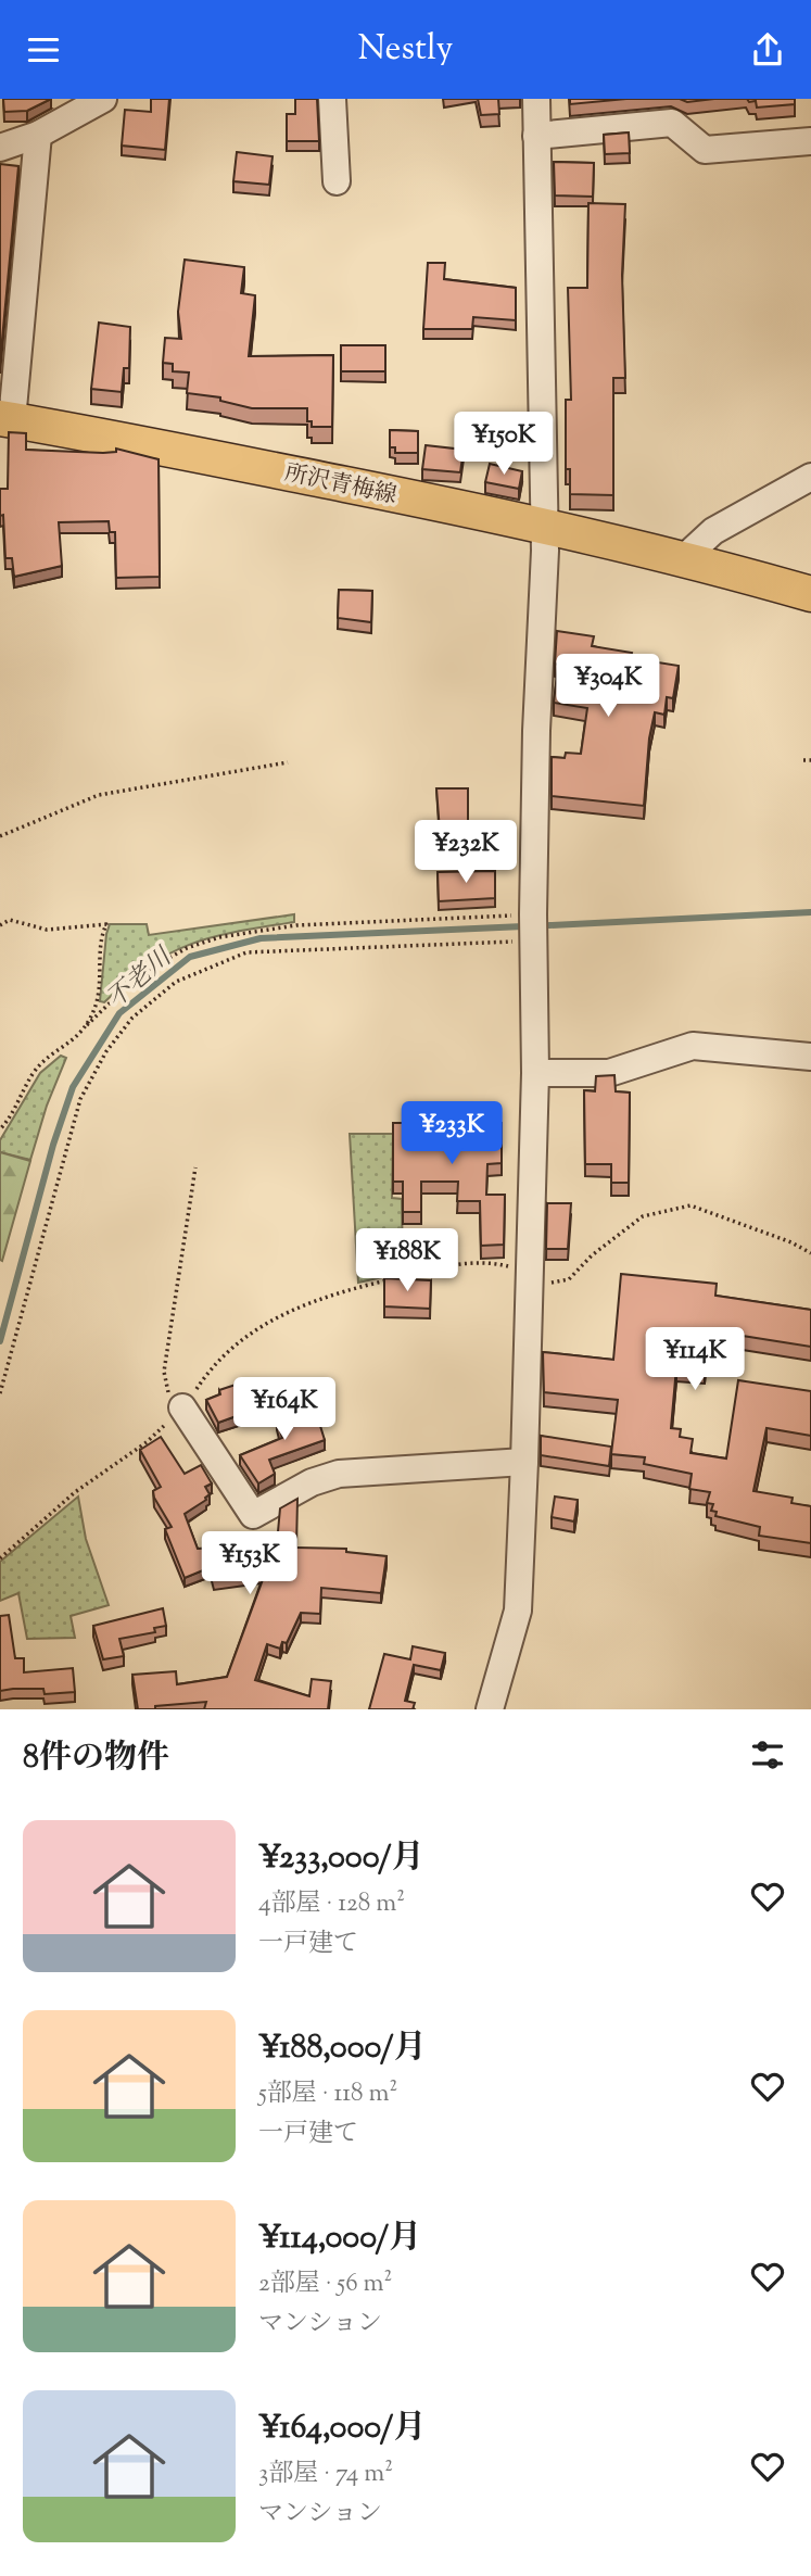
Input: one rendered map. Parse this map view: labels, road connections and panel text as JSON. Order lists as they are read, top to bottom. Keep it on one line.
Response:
{"streets":{"main road":["所沢青梅線"]},"water":["不老川"],"page":{"header":"Nestly","price":["¥150K","¥304K","¥232K","¥233K","¥188K","¥114K","¥164K","¥153K"],"heading":"8件の物件","list":[{"name":"¥233,000/月","note":"4部屋 · 128 m² · 一戸建て"},{"name":"¥188,000/月","note":"5部屋 · 118 m² · 一戸建て"},{"name":"¥114,000/月","note":"2部屋 · 56 m² · マンション"},{"name":"¥164,000/月","note":"3部屋 · 74 m² · マンション"}]}}
